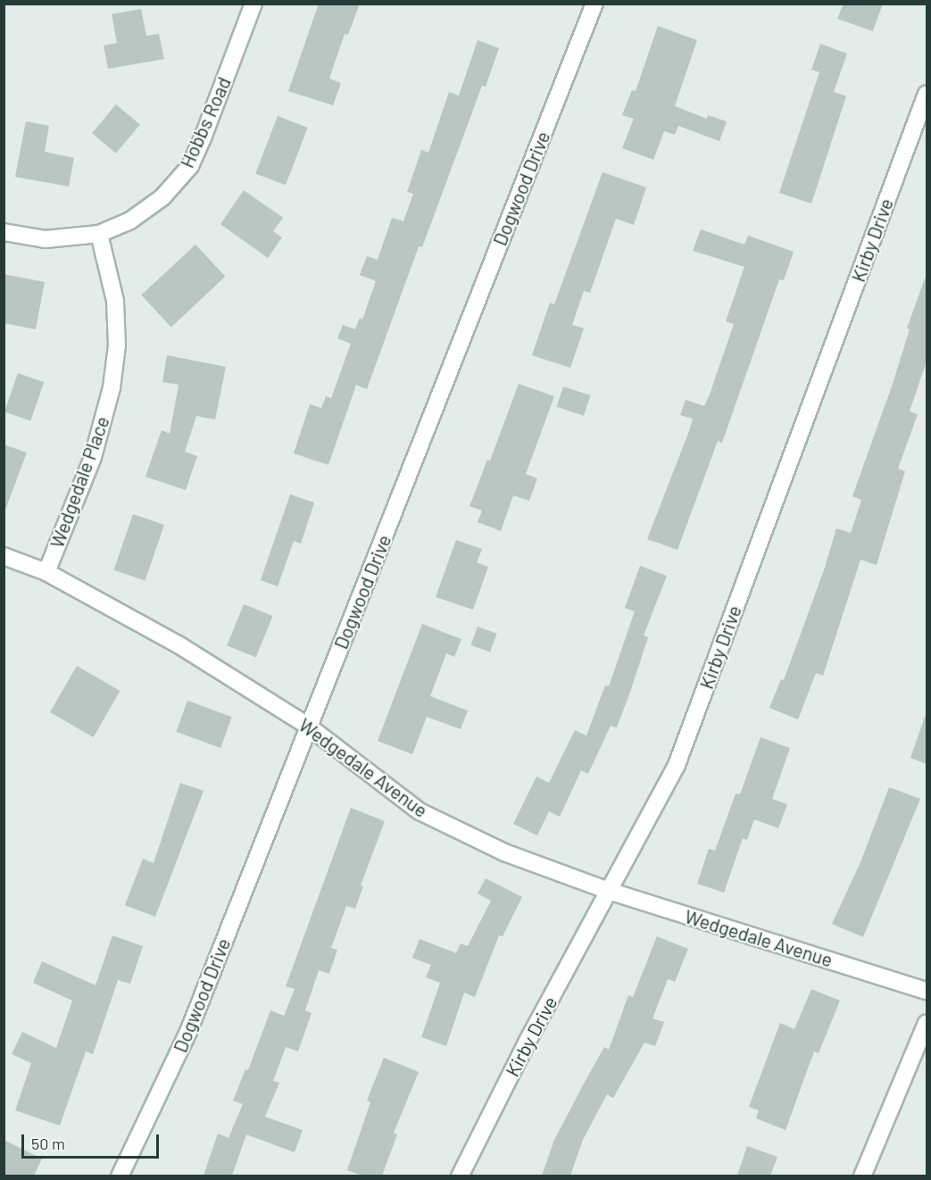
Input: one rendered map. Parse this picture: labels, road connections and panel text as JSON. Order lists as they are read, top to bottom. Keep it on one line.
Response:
{"streets":{"street":["Hobbs Road","Dogwood Drive","Kirby Drive","Wedgedale Place","Wedgedale Avenue"]},"crossings":[["Hobbs Road","Wedgedale Place"],["Dogwood Drive","Wedgedale Avenue"],["Kirby Drive","Wedgedale Avenue"],["Wedgedale Place","Wedgedale Avenue"]],"scale_bar":"50 m"}
